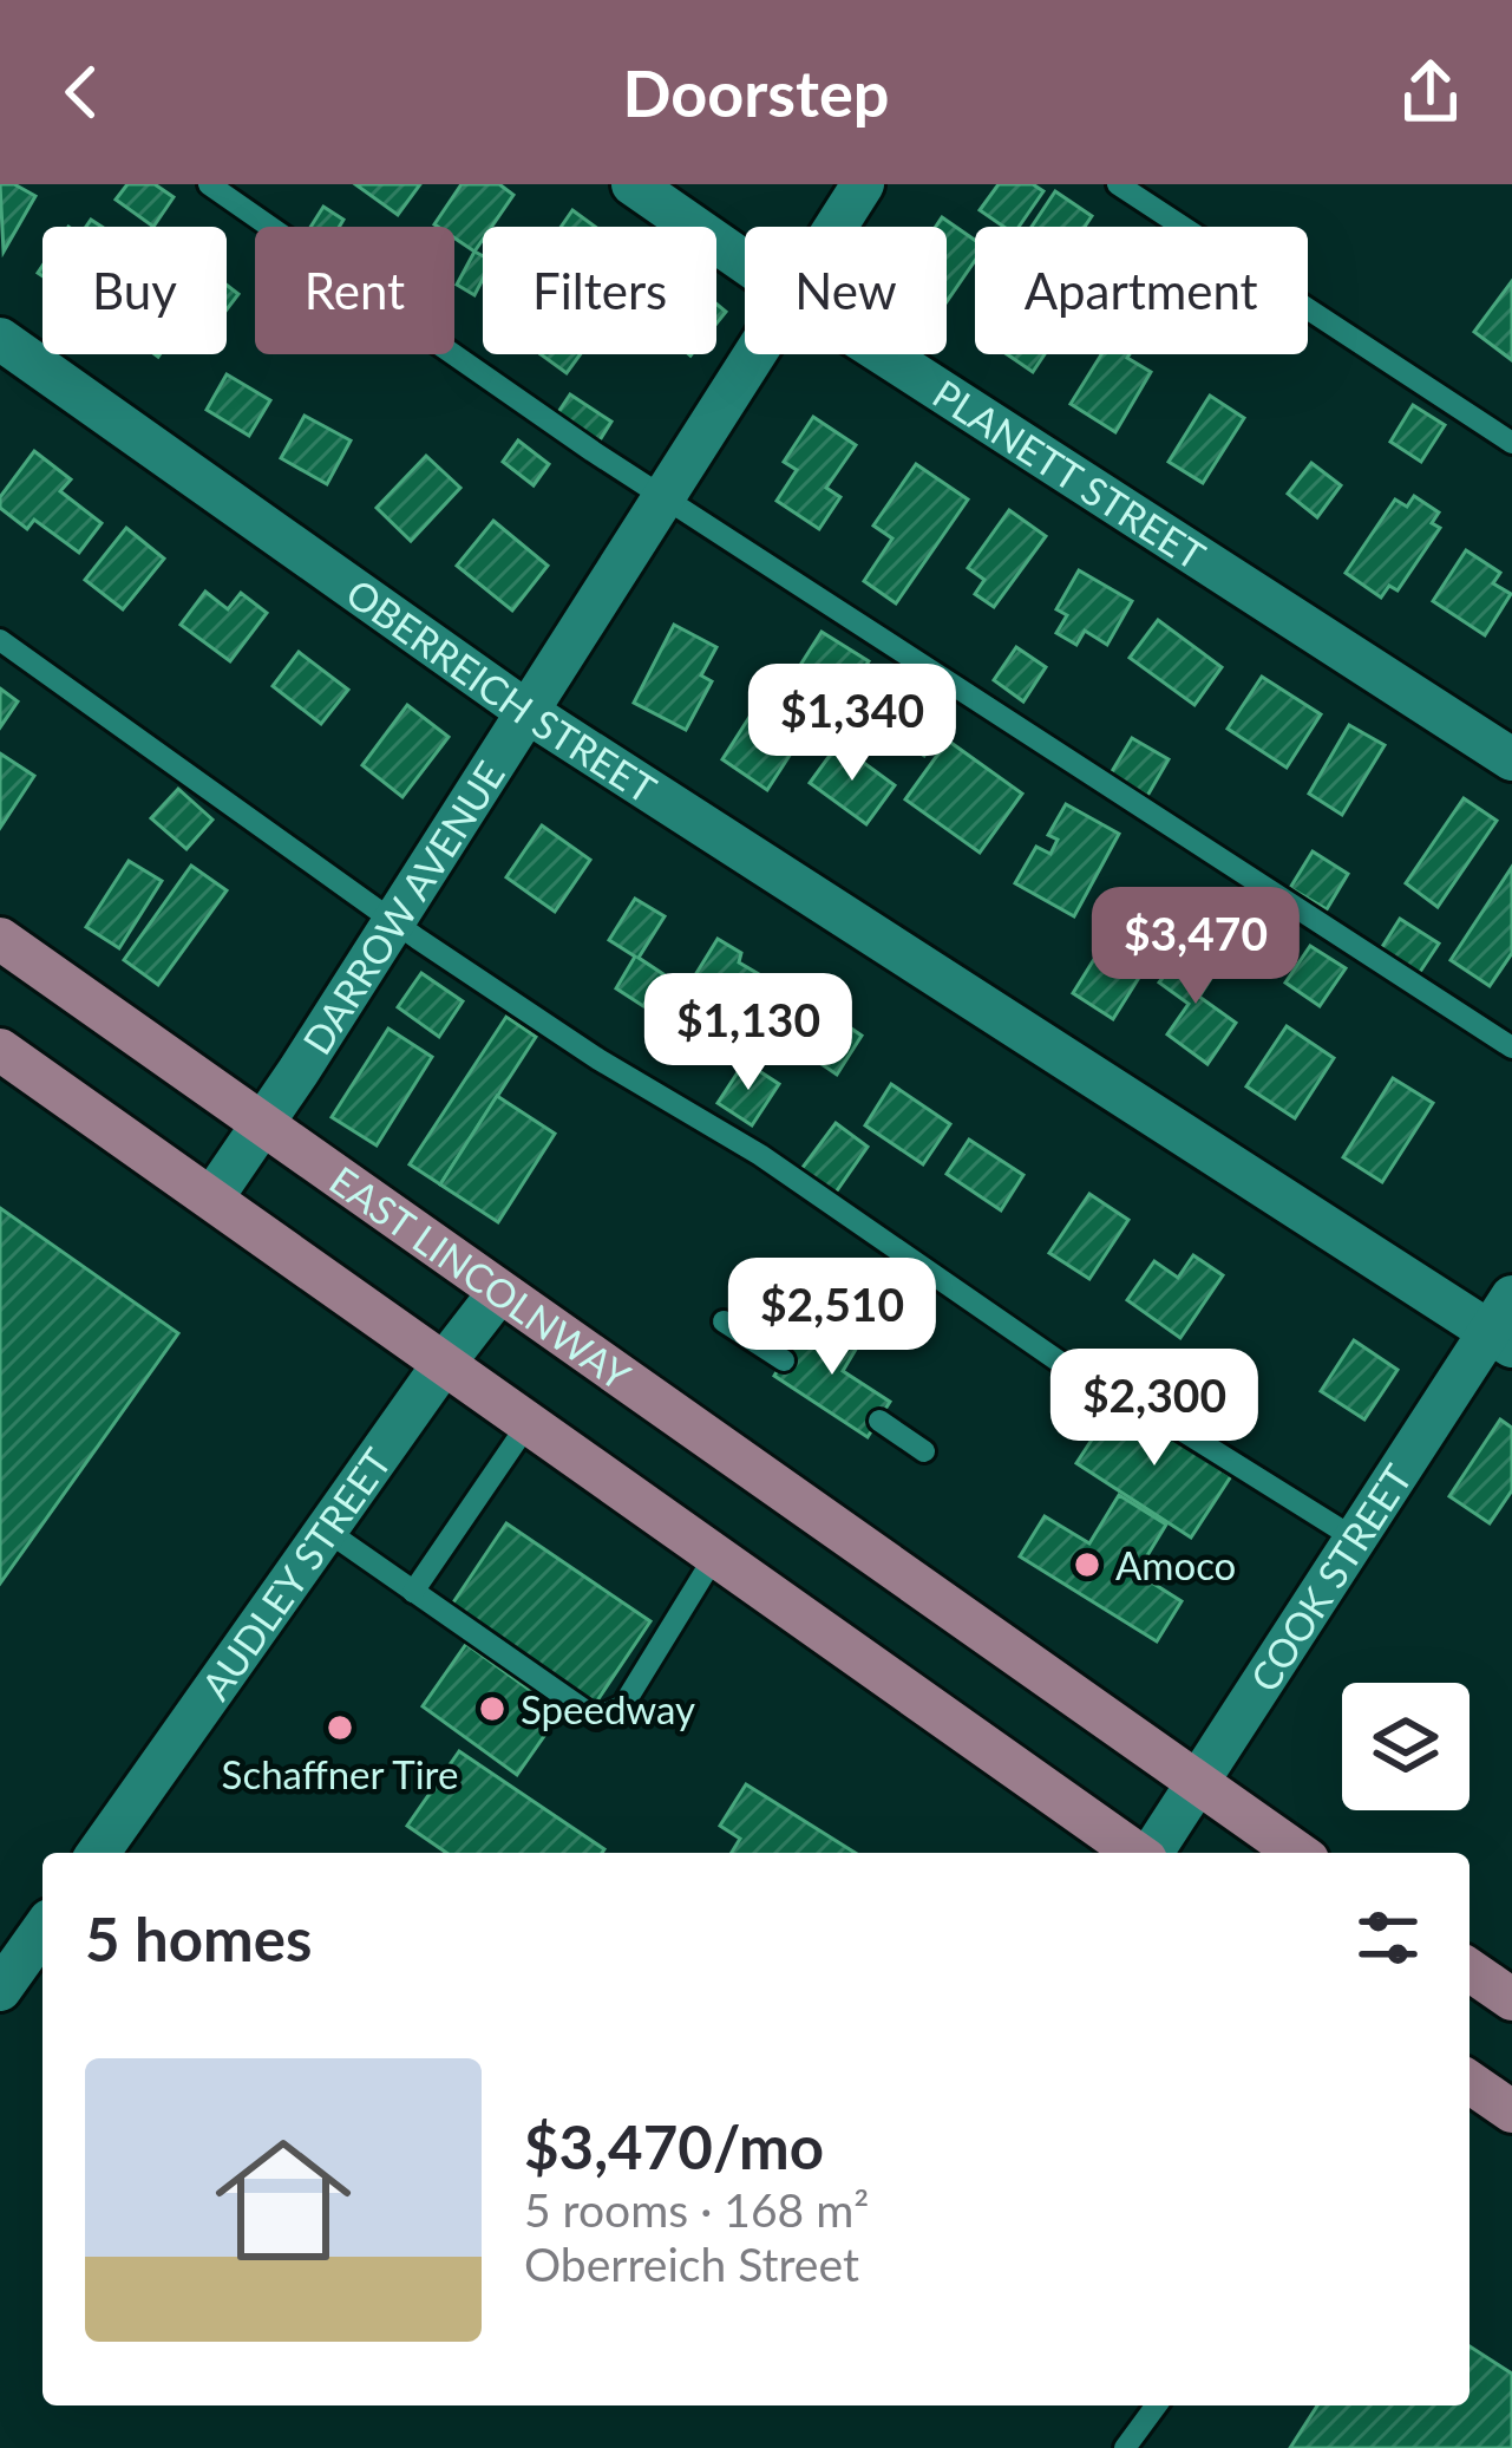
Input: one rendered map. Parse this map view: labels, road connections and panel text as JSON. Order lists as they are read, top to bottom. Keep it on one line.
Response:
{"streets":{"main road":["EAST LINCOLNWAY"],"street":["PLANETT STREET","OBERREICH STREET","DARROW AVENUE","AUDLEY STREET","COOK STREET"]},"crossings":[["OBERREICH STREET","DARROW AVENUE"],["OBERREICH STREET","COOK STREET"],["DARROW AVENUE","EAST LINCOLNWAY"],["EAST LINCOLNWAY","AUDLEY STREET"],["EAST LINCOLNWAY","COOK STREET"]],"places":["Amoco","Speedway","Schaffner Tire"],"page":{"header":"Doorstep","chip":["Buy","Rent","Filters","New","Apartment"],"price":["$1,340","$3,470","$1,130","$2,510","$2,300"],"heading":"5 homes","list":[{"name":"$3,470/mo","note":"5 rooms · 168 m² · Oberreich Street"}]}}
